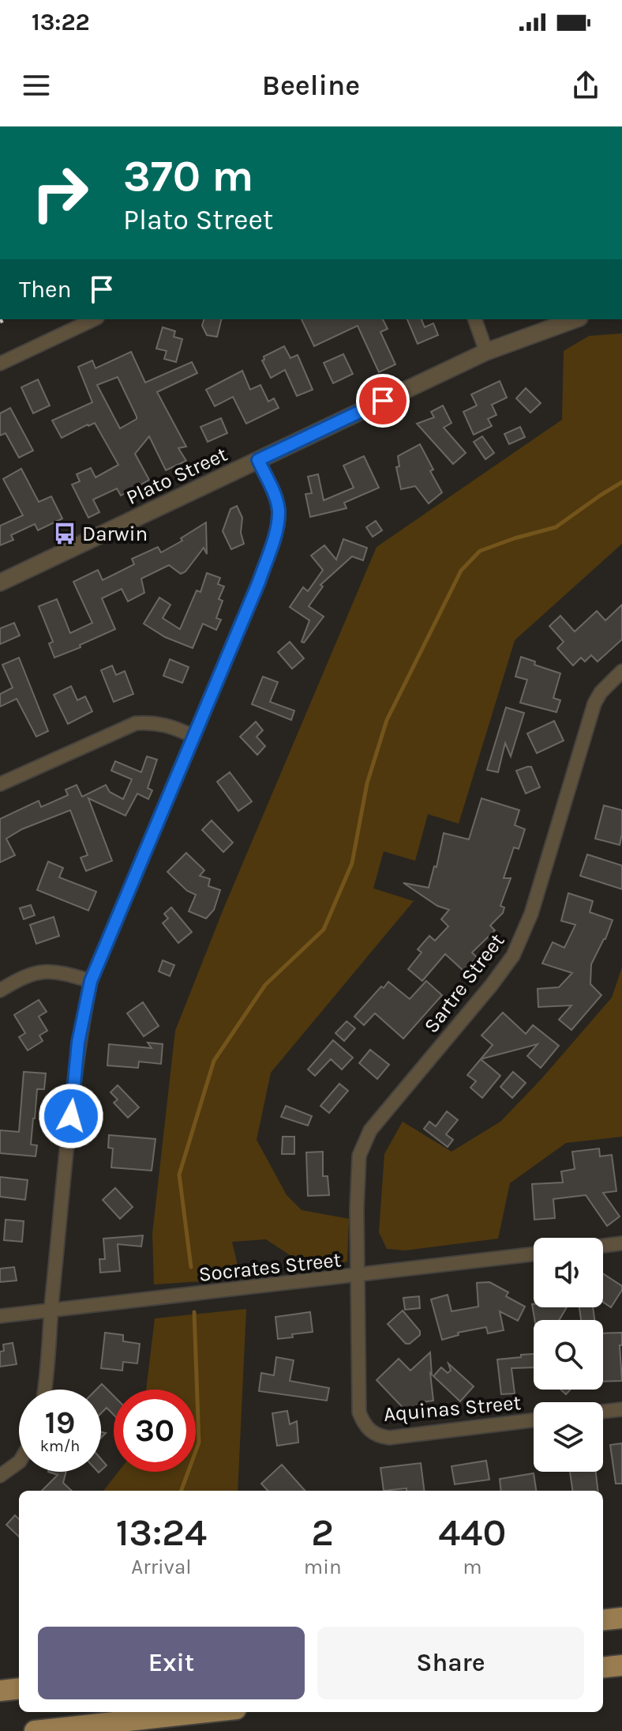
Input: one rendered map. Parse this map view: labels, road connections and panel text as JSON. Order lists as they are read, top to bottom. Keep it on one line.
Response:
{"streets":{"street":["Plato Street","Sartre Street","Socrates Street","Aquinas Street"]},"crossings":[["Sartre Street","Socrates Street"],["Sartre Street","Aquinas Street"],["Socrates Street","Aquinas Street"]],"places":{"bus stop":["Darwin"]},"page":{"status":"13:22","header":"Beeline","turn":["370 m","Plato Street"],"then":"Then","speed":"19 km/h","limit":"30","eta":["13:24","Arrival","2","min","440","m"],"buttons":["Exit","Share"]}}
